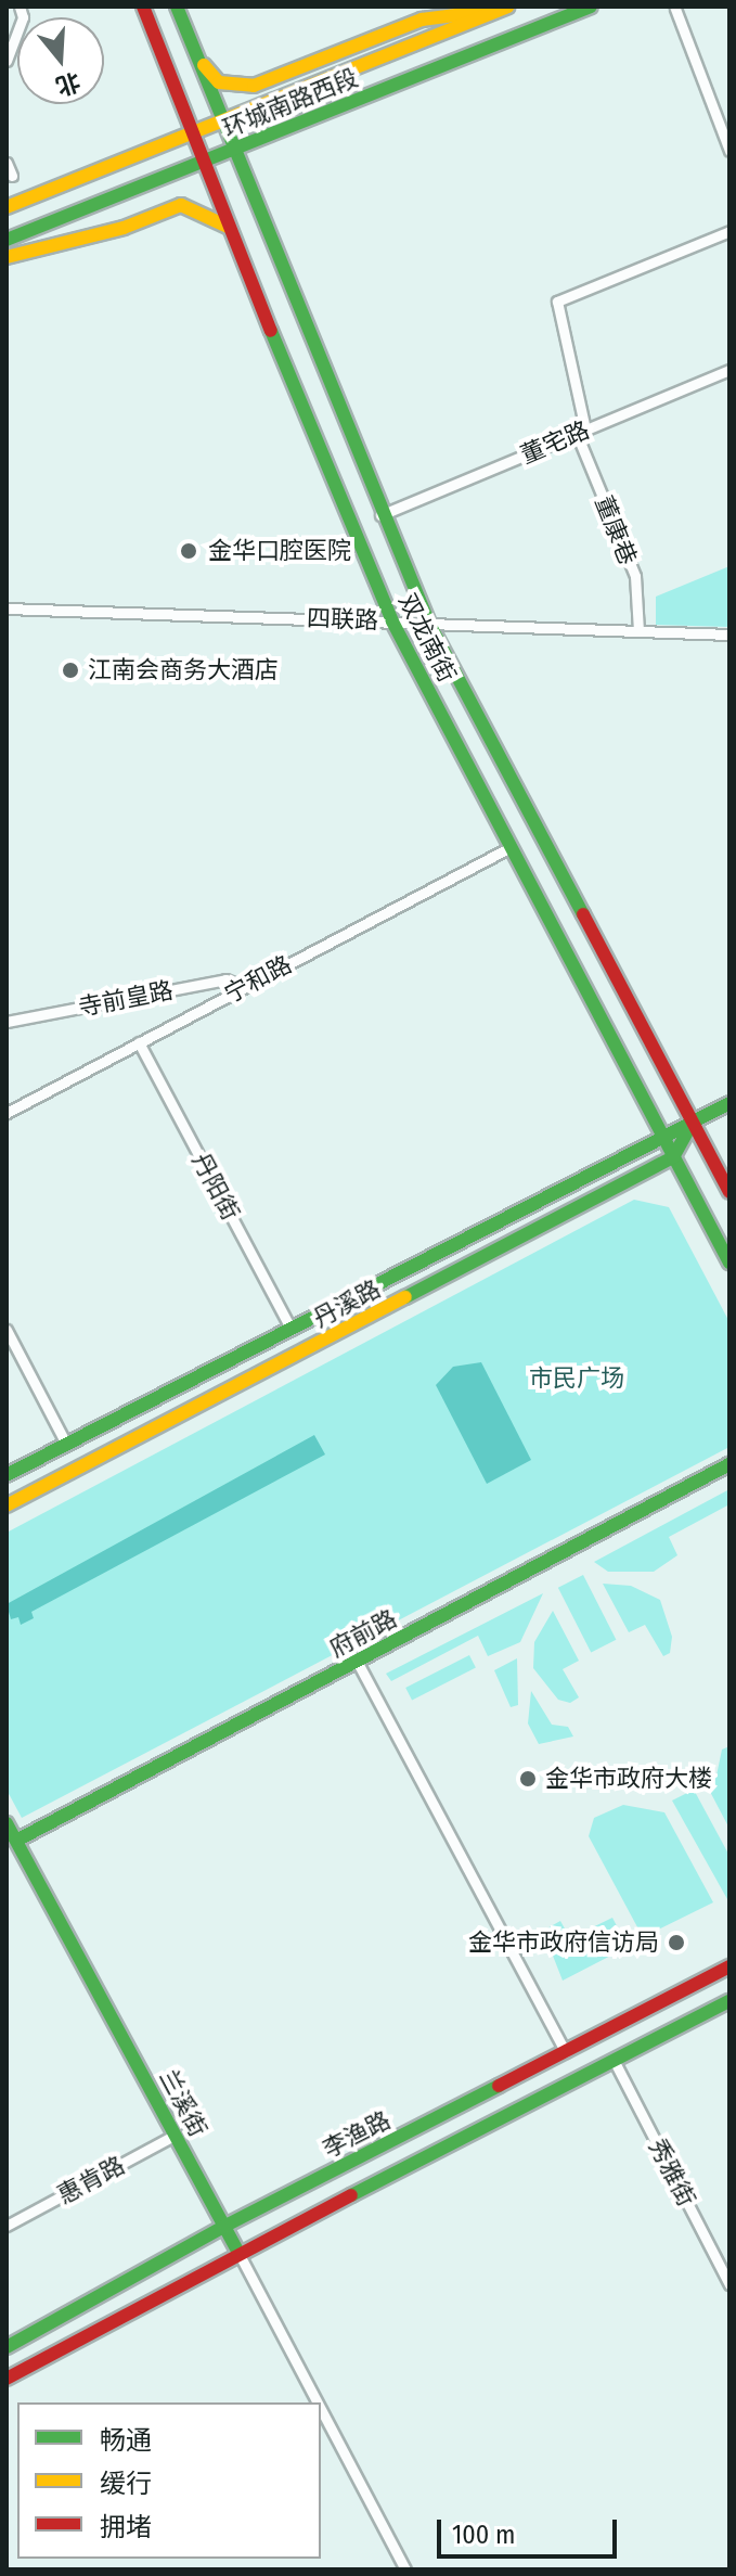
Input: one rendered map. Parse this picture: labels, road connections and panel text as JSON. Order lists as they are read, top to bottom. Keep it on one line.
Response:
{"streets":{"main road":["环城南路西段","双龙南街","丹溪路","府前路","兰溪街","李渔路"],"street":["董宅路","董康巷","四联路","宁和路","寺前皇路","丹阳街","秀雅街","惠肯路"]},"crossings":[["环城南路西段","双龙南街"],["董宅路","董康巷"],["董宅路","双龙南街"],["董康巷","四联路"],["四联路","双龙南街"],["双龙南街","宁和路"],["双龙南街","丹溪路"],["宁和路","寺前皇路"],["宁和路","丹阳街"],["丹阳街","丹溪路"],["府前路","兰溪街"],["兰溪街","李渔路"],["兰溪街","惠肯路"]],"parks":["市民广场"],"places":["金华口腔医院","江南会商务大酒店","金华市政府大楼","金华市政府信访局"],"legend":["畅通","缓行","拥堵"],"scale_bar":"100 m","north":"bottom"}
